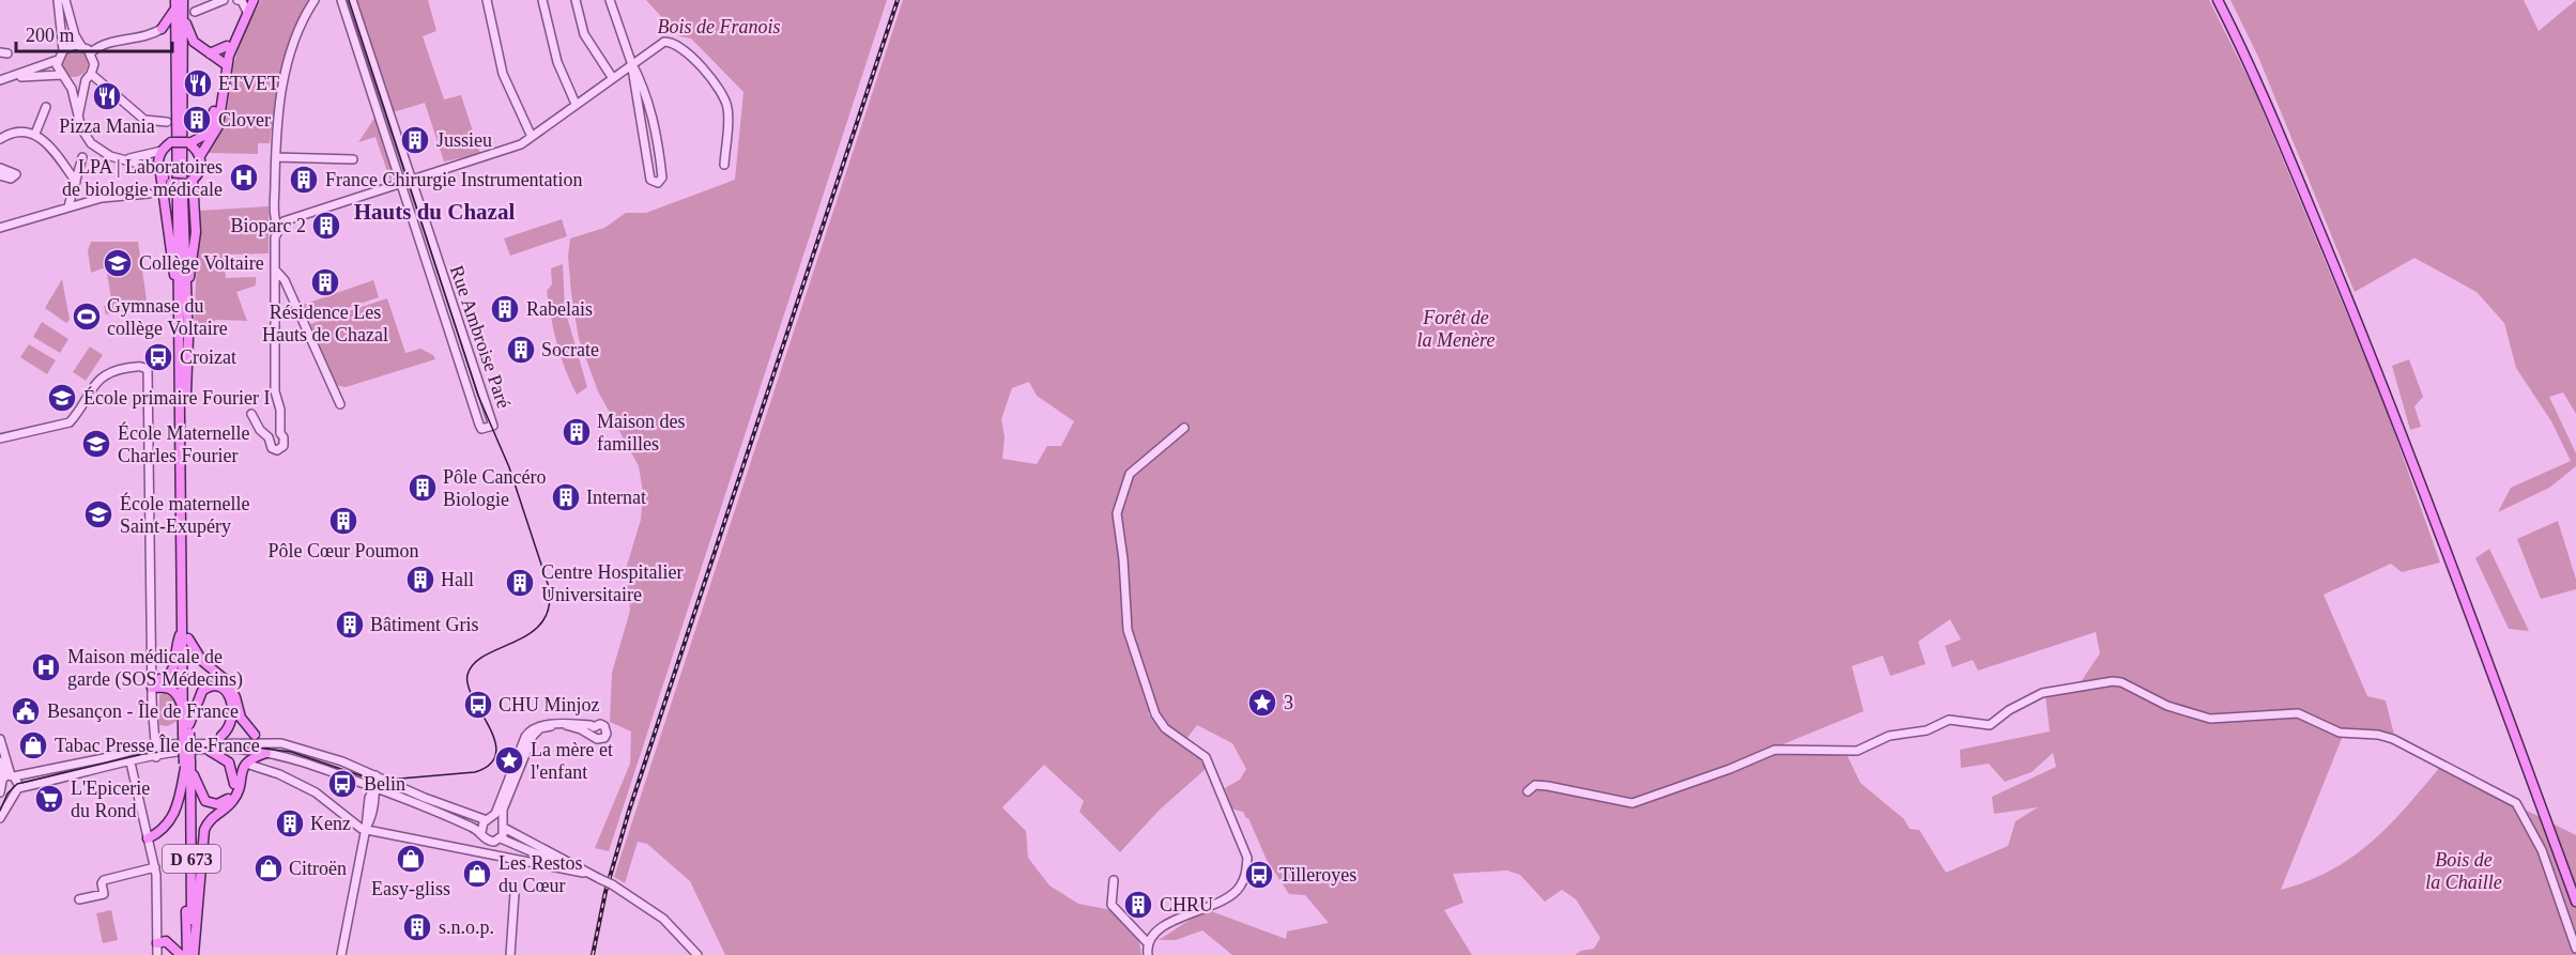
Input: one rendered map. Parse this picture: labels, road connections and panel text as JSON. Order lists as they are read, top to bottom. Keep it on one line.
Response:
{"streets":{"main road":["D 673"],"street":["Rue Ambroise Paré"]},"districts":["Hauts du Chazal"],"parks":["Bois de Franois","Forêt de la Menère","Bois de la Chaille"],"places":{"restaurant":["ETVET","Pizza Mania"],"building":["Clover","Jussieu","France Chirurgie Instrumentation","Bioparc 2","Résidence Les Hauts de Chazal","Rabelais","Socrate","Maison des familles","Pôle Cancéro Biologie","Internat","Pôle Cœur Poumon","Hall","Centre Hospitalier Universitaire","Bâtiment Gris","Kenz","CHRU","s.n.o.p."],"hospital":["LPA | Laboratoires de biologie médicale","Maison médicale de garde (SOS Médecins)"],"school or university":["Collège Voltaire","École primaire Fourier I","École Maternelle Charles Fourier","École maternelle Saint-Exupéry"],"sports":["Gymnase du collège Voltaire"],"bus stop":["Croizat","CHU Minjoz","Belin","Tilleroyes"],"place":["3","La mère et l'enfant"],"public building":["Besançon - Île de France"],"shop":["Tabac Presse Île de France","Easy-gliss","Citroën","Les Restos du Cœur"],"supermarket":["L'Epicerie du Rond"]},"scale_bar":"200 m"}
